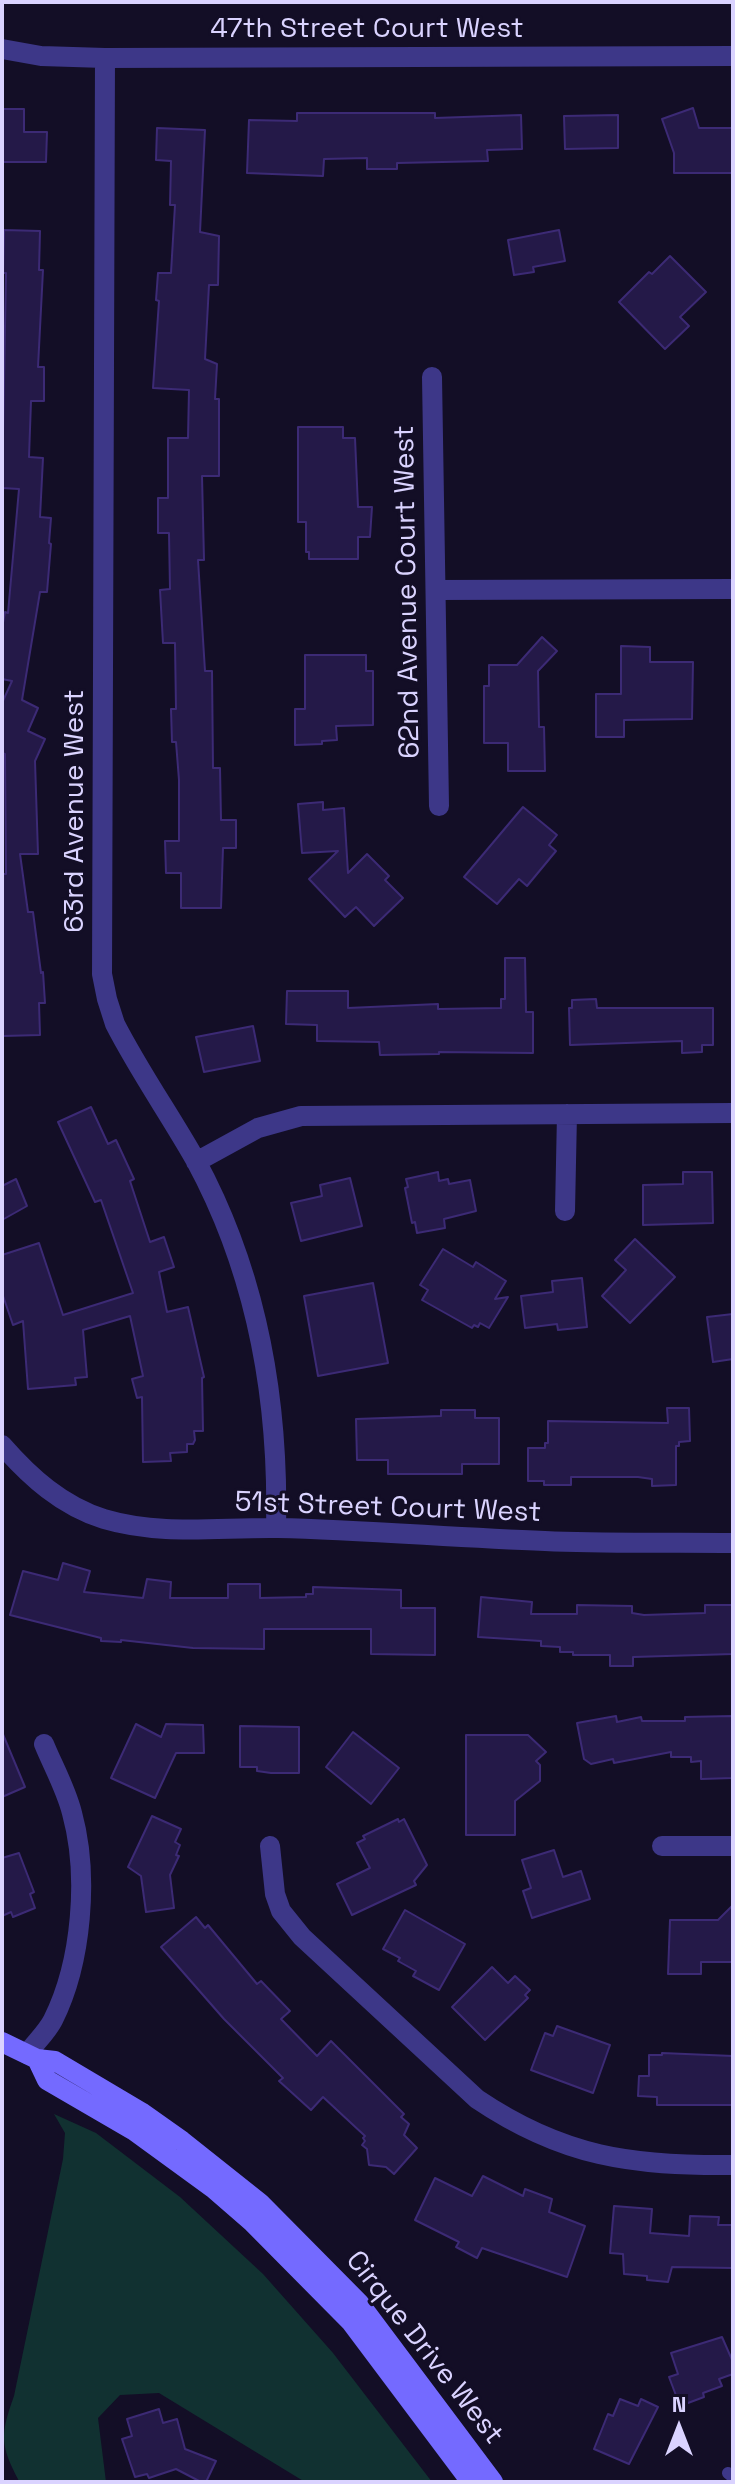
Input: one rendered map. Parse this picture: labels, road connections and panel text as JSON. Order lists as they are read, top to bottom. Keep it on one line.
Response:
{"streets":{"main road":["Cirque Drive West"],"street":["47th Street Court West","62nd Avenue Court West","63rd Avenue West","51st Street Court West"]},"crossings":[["47th Street Court West","63rd Avenue West"],["63rd Avenue West","51st Street Court West"]],"north":"top"}
